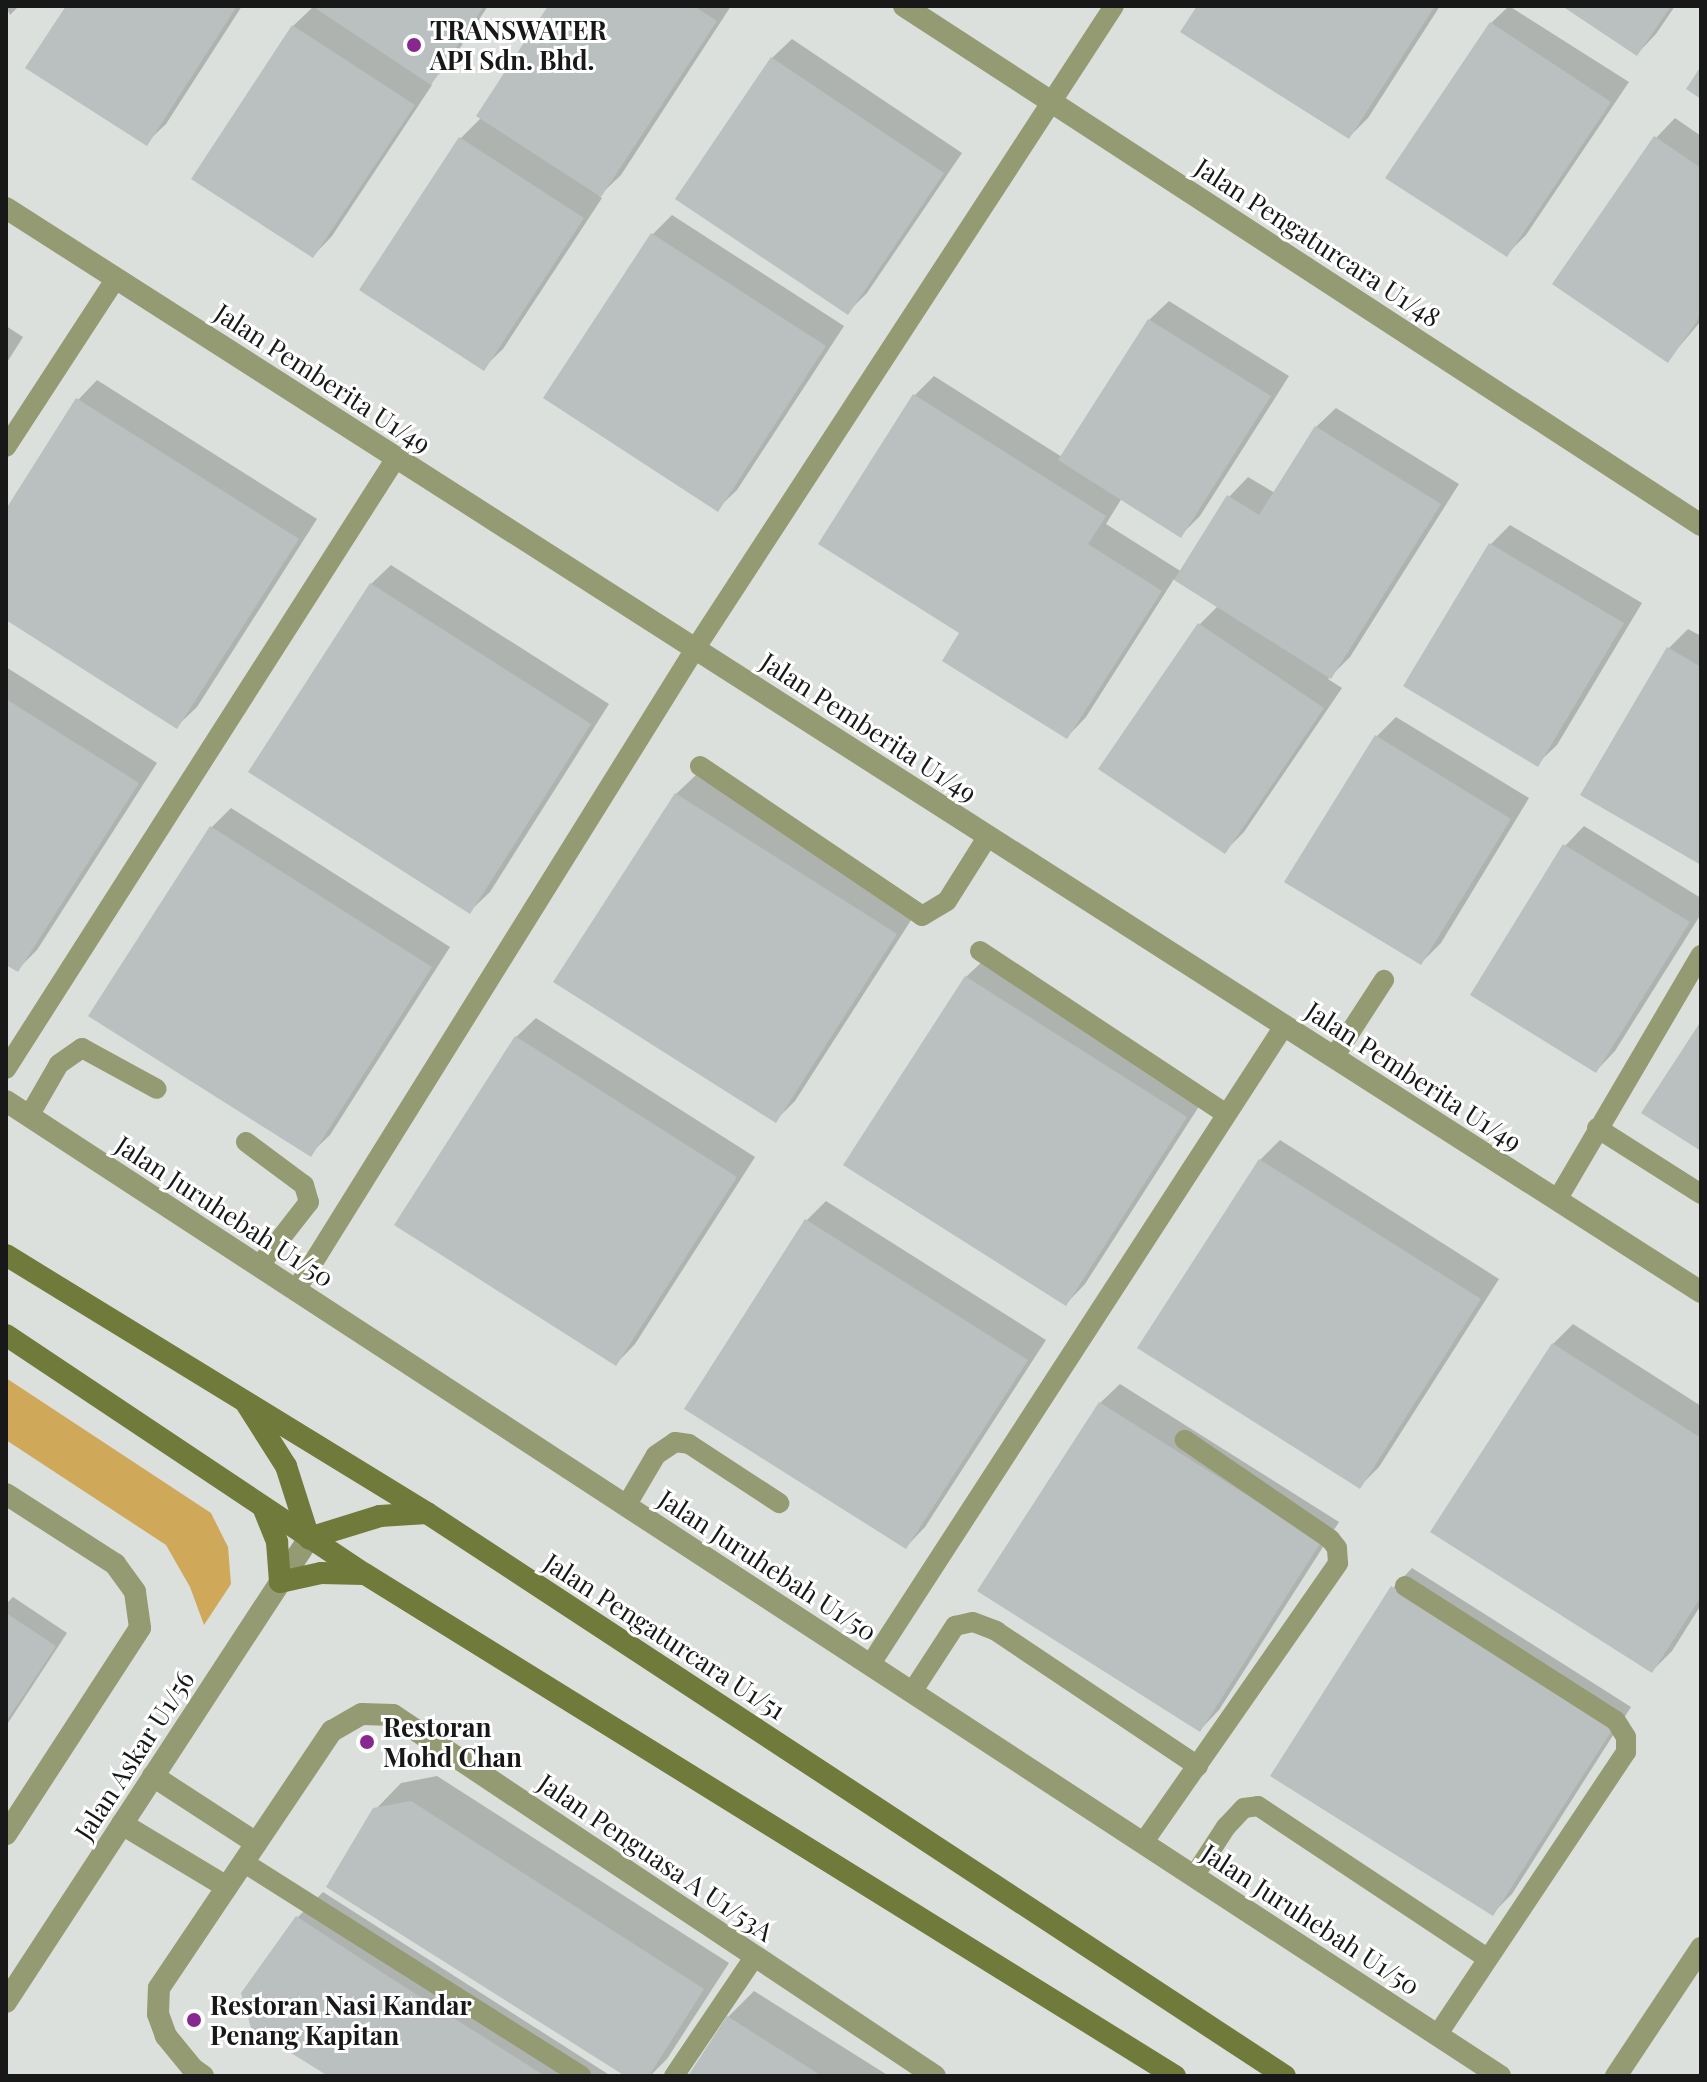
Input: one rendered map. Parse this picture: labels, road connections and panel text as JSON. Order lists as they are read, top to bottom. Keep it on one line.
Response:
{"streets":{"main road":["Jalan Pengaturcara U1/51"],"street":["Jalan Pengaturcara U1/48","Jalan Pemberita U1/49","Jalan Juruhebah U1/50","Jalan Askar U1/56","Jalan Penguasa A U1/53A"]},"places":["TRANSWATER API Sdn. Bhd.","Restoran Mohd Chan","Restoran Nasi Kandar Penang Kapitan"]}
